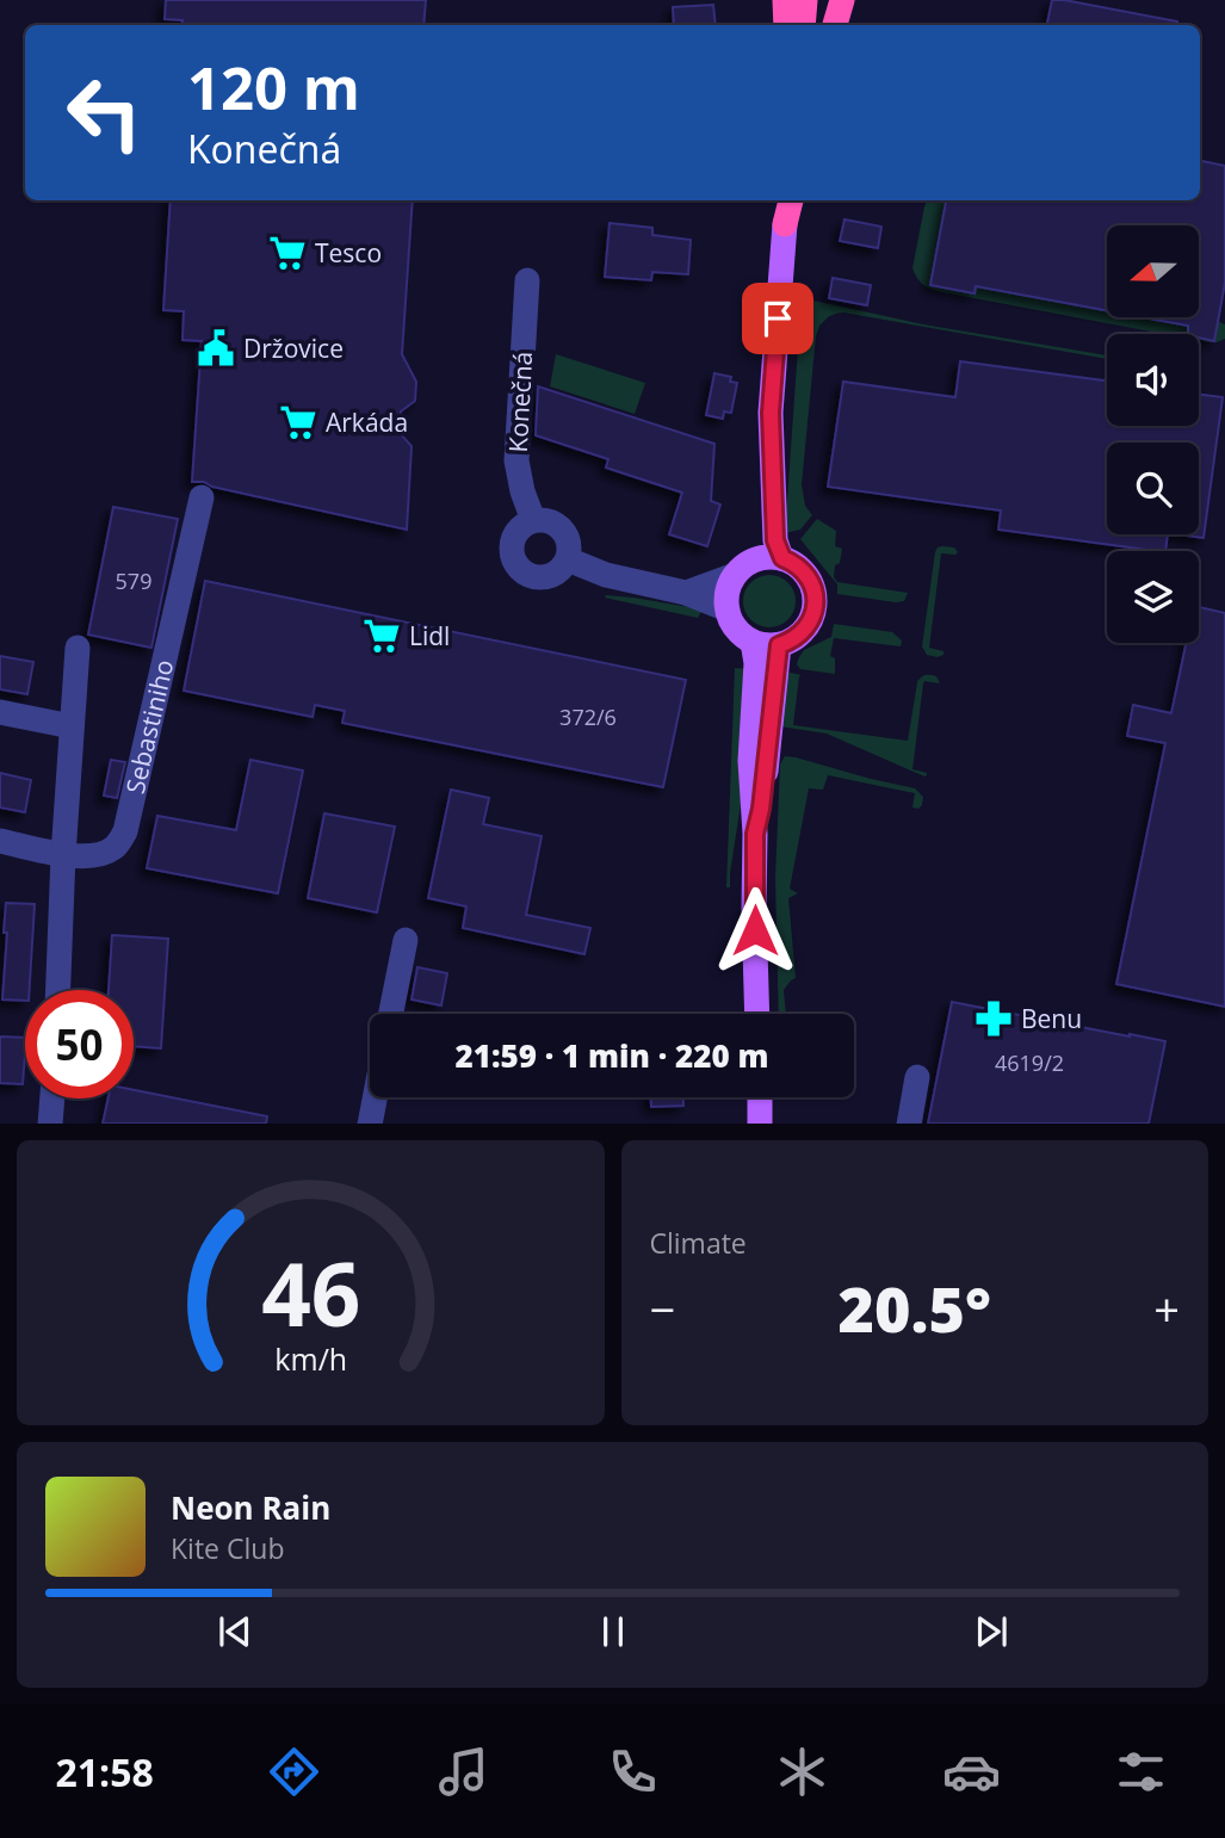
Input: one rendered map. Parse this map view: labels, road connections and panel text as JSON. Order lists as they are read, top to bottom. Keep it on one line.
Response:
{"streets":{"street":["Konečná","Sebastiniho"]},"places":{"supermarket":["Tesco","Arkáda","Lidl"],"public building":["Držovice"],"pharmacy":["Benu"]},"house_numbers":["579","372/6","4619/2"],"north":"left","page":{"turn":["120 m","Konečná"],"limit":"50","trip":"21:59 · 1 min · 220 m","tile":"Climate","heat":["−","20.5°","+"],"song":["Neon Rain","Kite Club"],"tabs":"21:58","gauge":["46","km/h"]}}
